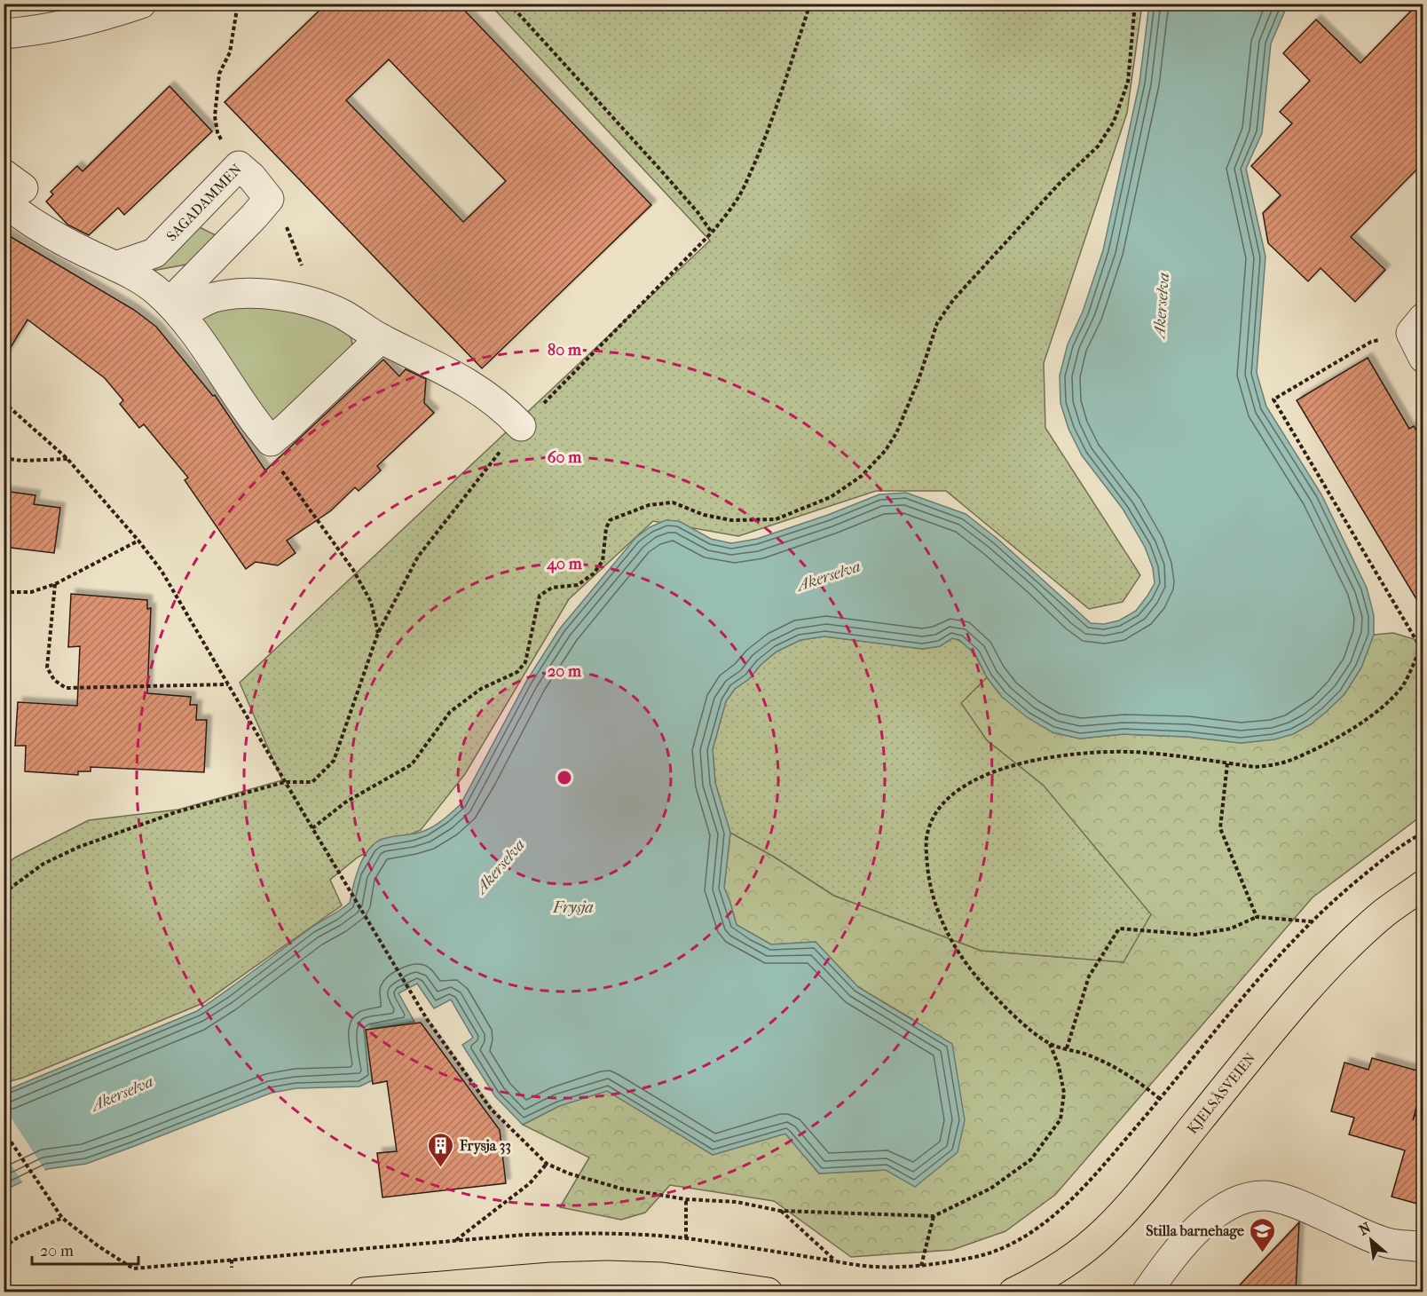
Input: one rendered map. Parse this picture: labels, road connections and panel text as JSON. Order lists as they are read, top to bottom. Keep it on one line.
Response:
{"streets":{"main road":["KJELSÅSVEIEN"],"lane":["SAGADAMMEN"]},"water":["Akerselva","Frysja"],"places":{"building":["Frysja 33"],"school or university":["Stilla barnehage"]},"scale_bar":"20 m","north":"top left","rings":["80 m","60 m","40 m","20 m"]}
